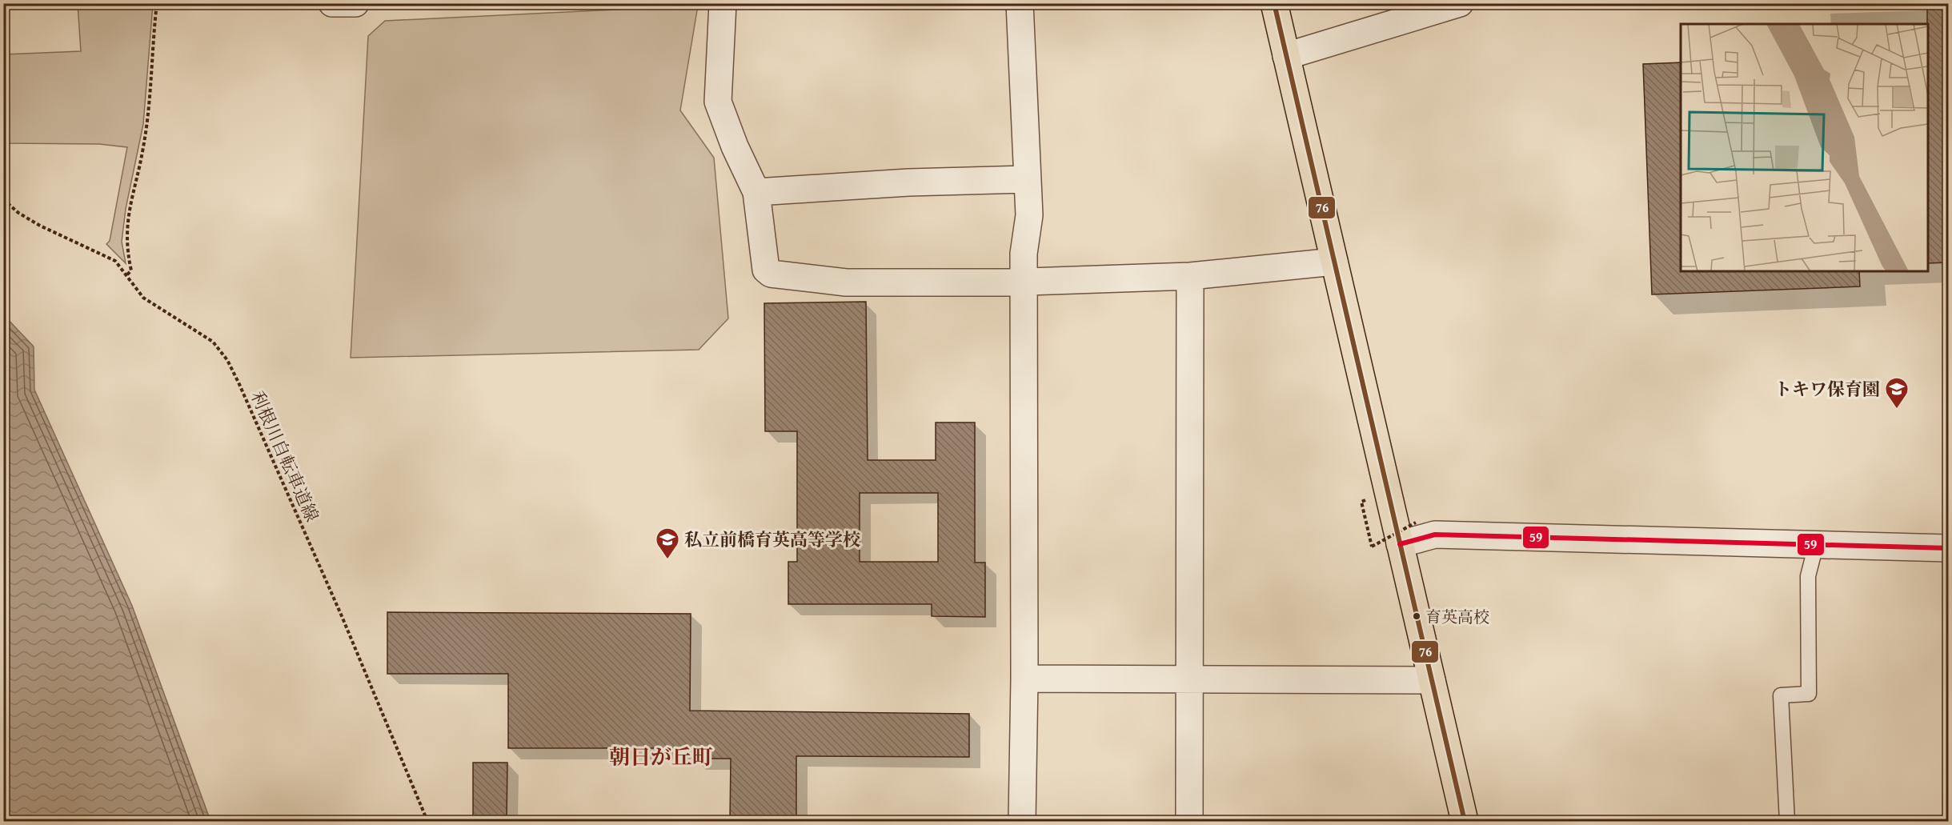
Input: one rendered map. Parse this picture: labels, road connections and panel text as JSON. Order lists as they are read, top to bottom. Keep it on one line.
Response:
{"streets":{"path":["利根川自転車道線"]},"districts":["朝日が丘町"],"places":{"school or university":["トキワ保育園","私立前橋育英高等学校"],"other":["育英高校"]},"lines":["transit line 76","transit line 59"]}
